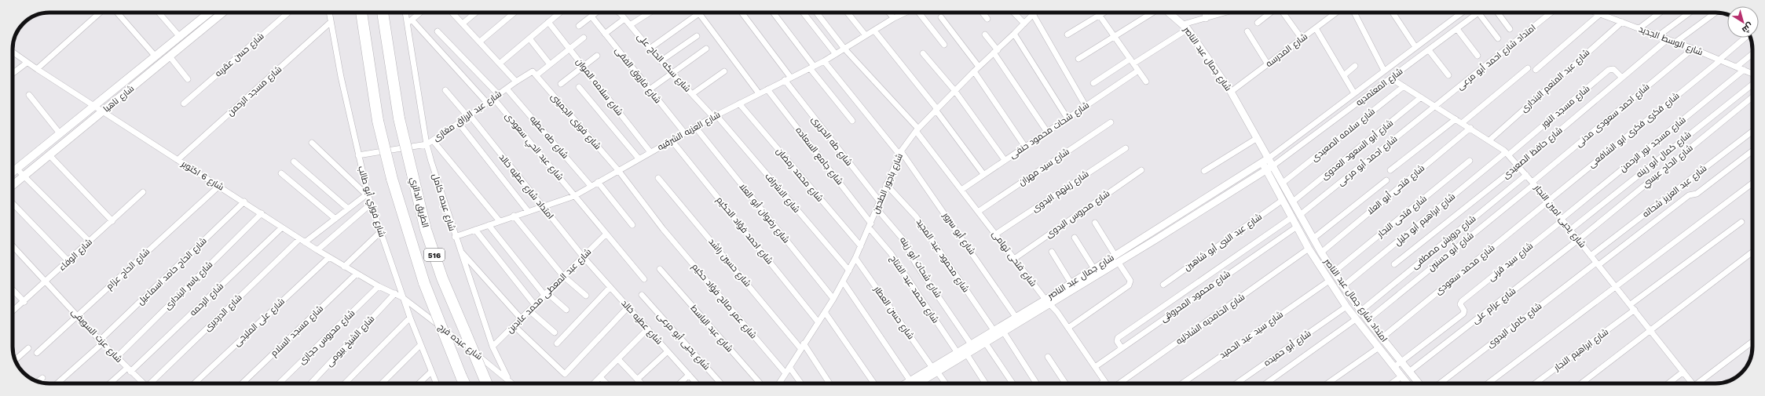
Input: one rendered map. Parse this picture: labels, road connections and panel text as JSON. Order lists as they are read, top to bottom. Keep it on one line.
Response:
{"streets":{"highway":["الطريق الدائري","516"],"main road":["شارع ناهيا"],"street":["شارع الوسط الجديد","شارع المدرسه","شارع حسن عقربه","امتداد شارع احمد أبو مرعى","شارع جمال عبد الناصر","شارع سكه الحاج على","شارع فاروق الفقى","شارع عبد المنعم البندارى","شارع سلامه الموان","شارع المعتمديه","شارع مسجد الرحمن","شارع مسجد النور","شارع احمد سعودى مدنى","شارع عبد الرزاق مغازى","شارع فوزى الجمينى","شارع شحات محمود حنفى","شارع فكرى فكرى ابو الشافعى","شارع العزبه الشرقيه","شارع سلامه الصعيدى","شارع طه عطيه","شارع طه الحريرى","شارع مسجد نور الرحمن","شارع عبد الحي سعودى","شارع أبو السعود العدوى","شارع حافظ الصعيدى","شارع كمال أبو زينه","شارع جامع السعاده","شارع احمد أبو مرعى","شارع الحاج عيسي","شارع سيد مهران","شارع محمد رمضان","شارع 6 اكتوبر","شارع باجور الطحين","امتداد شارع عطيه خالد","شارع فتحى أبو العلا","شارع زينهم البدوى","شارع عبد العزيز شحاته","شارع الاشراف","شارع فوزي أبو طالب","شارع عبده كامل","شارع رضوان أبو العلا","شارع محروس البدوى","شارع فتحى النجار","شارع يحيى امين النجار","شارع ابراهيم أبو خليل","شارع احمد فؤاد الحكيم","شارع أبو سرور","شارع عبد النبى أبو شاهين","شارع درويش مصطفى","شارع أبو حسنين","شارع الوفاء","شارع محمود عبد المجيد","شارع فتحى تهامى","شارع سيد قرنى","شارع حسين راشد","شارع شحات أبو زينه","شارع الحاج عزام","شارع محمد سعودى","شارع الحاج حامد اسماعيل","شارع ياسر البندارى","شارع محمد عبد الفتاح","شارع عبد المعطى محمد عابدين","شارع محمود المحروقى","شارع الرحمه","امتداد شارع جمال عبد الناصر","شارع عمر صالح فؤاد حكيم","شارع عزام على","شارع الدرديرى","شارع حسن العطار","شارع الحامديه الشاذليه","شارع على المليجى","شارع عطيه خالد","شارع كامل البدوى","شارع عبد الباسط","شارع مسجد السلام","شارع سيد عبد الحميد","شارع عزت السويفى","شارع محروس حجازى","شارع الشيخ بيومى","شارع يحيى أبو مرعى","شارع عبده فرج","شارع أبو حميده","شارع ابراهيم النجار"]},"crossings":[["شارع الوسط الجديد","شارع عبد المنعم البندارى"],["شارع الوسط الجديد","شارع احمد سعودى مدنى"],["شارع الوسط الجديد","شارع فكرى فكرى ابو الشافعى"],["شارع الوسط الجديد","شارع مسجد نور الرحمن"],["شارع الوسط الجديد","شارع حافظ الصعيدى"],["شارع المدرسه","شارع جمال عبد الناصر"],["امتداد شارع احمد أبو مرعى","شارع احمد أبو مرعى"],["امتداد شارع احمد أبو مرعى","شارع يحيى امين النجار"],["شارع جمال عبد الناصر","شارع المعتمديه"],["شارع جمال عبد الناصر","شارع أبو سرور"],["شارع جمال عبد الناصر","شارع محمود عبد المجيد"],["شارع جمال عبد الناصر","شارع فتحى تهامى"],["شارع جمال عبد الناصر","شارع شحات أبو زينه"],["شارع جمال عبد الناصر","شارع محمد عبد الفتاح"],["شارع جمال عبد الناصر","امتداد شارع جمال عبد الناصر"],["شارع جمال عبد الناصر","شارع حسن العطار"],["شارع سكه الحاج على","شارع العزبه الشرقيه"],["شارع سكه الحاج على","شارع الاشراف"],["شارع فاروق الفقى","شارع العزبه الشرقيه"],["شارع عبد المنعم البندارى","شارع يحيى امين النجار"],["شارع سلامه الموان","شارع عبد الرزاق مغازى"],["شارع سلامه الموان","شارع العزبه الشرقيه"],["شارع المعتمديه","شارع يحيى امين النجار"],["شارع المعتمديه","امتداد شارع جمال عبد الناصر"],["شارع مسجد الرحمن","شارع 6 اكتوبر"],["شارع مسجد الرحمن","شارع فوزي أبو طالب"],["شارع ناهيا","شارع 6 اكتوبر"],["شارع مسجد النور","شارع حافظ الصعيدى"],["شارع مسجد النور","شارع يحيى امين النجار"],["شارع مسجد النور","شارع ابراهيم أبو خليل"],["شارع احمد سعودى مدنى","شارع يحيى امين النجار"],["شارع احمد سعودى مدنى","شارع أبو حسنين"],["شارع عبد الرزاق مغازى","شارع فوزى الجمينى"],["شارع عبد الرزاق مغازى","شارع طه عطيه"],["شارع عبد الرزاق مغازى","شارع عبد الحي سعودى"],["شارع عبد الرزاق مغازى","امتداد شارع عطيه خالد"],["شارع عبد الرزاق مغازى","شارع فوزي أبو طالب"],["شارع عبد الرزاق مغازى","شارع عبده كامل"],["شارع فوزى الجمينى","شارع العزبه الشرقيه"],["شارع فوزى الجمينى","شارع عمر صالح فؤاد حكيم"],["شارع شحات محمود حنفى","شارع فتحى تهامى"],["شارع فكرى فكرى ابو الشافعى","شارع يحيى امين النجار"],["شارع فكرى فكرى ابو الشافعى","شارع محمد سعودى"],["شارع العزبه الشرقيه","شارع طه عطيه"],["شارع العزبه الشرقيه","شارع طه الحريرى"],["شارع العزبه الشرقيه","شارع عبد الحي سعودى"],["شارع العزبه الشرقيه","شارع جامع السعاده"],["شارع العزبه الشرقيه","شارع محمد رمضان"],["شارع العزبه الشرقيه","امتداد شارع عطيه خالد"],["شارع العزبه الشرقيه","شارع الاشراف"],["شارع العزبه الشرقيه","شارع عبده كامل"],["شارع العزبه الشرقيه","شارع رضوان أبو العلا"],["شارع العزبه الشرقيه","شارع احمد فؤاد الحكيم"],["شارع العزبه الشرقيه","شارع أبو سرور"],["شارع العزبه الشرقيه","شارع فتحى تهامى"],["شارع سلامه الصعيدى","شارع يحيى امين النجار"],["شارع سلامه الصعيدى","امتداد شارع جمال عبد الناصر"],["شارع طه الحريرى","شارع باجور الطحين"],["شارع مسجد نور الرحمن","شارع يحيى امين النجار"],["شارع مسجد نور الرحمن","شارع سيد قرنى"],["شارع عبد الحي سعودى","شارع عبد المعطى محمد عابدين"],["شارع أبو السعود العدوى","شارع يحيى امين النجار"],["شارع أبو السعود العدوى","امتداد شارع جمال عبد الناصر"],["شارع حافظ الصعيدى","شارع يحيى امين النجار"],["شارع كمال أبو زينه","شارع يحيى امين النجار"],["شارع جامع السعاده","شارع باجور الطحين"],["شارع جامع السعاده","شارع محمد عبد الفتاح"],["شارع احمد أبو مرعى","شارع يحيى امين النجار"],["شارع احمد أبو مرعى","امتداد شارع جمال عبد الناصر"],["شارع الحاج عيسي","شارع يحيى امين النجار"],["شارع الحاج عيسي","شارع عزام على"],["شارع سيد مهران","شارع فتحى تهامى"],["شارع محمد رمضان","شارع باجور الطحين"],["شارع 6 اكتوبر","شارع فوزي أبو طالب"],["شارع 6 اكتوبر","شارع الحاج عزام"],["شارع 6 اكتوبر","شارع الحاج حامد اسماعيل"],["شارع 6 اكتوبر","شارع ياسر البندارى"],["شارع 6 اكتوبر","شارع الرحمه"],["شارع 6 اكتوبر","شارع الدرديرى"],["شارع 6 اكتوبر","شارع على المليجى"],["شارع 6 اكتوبر","شارع مسجد السلام"],["شارع 6 اكتوبر","شارع محروس حجازى"],["شارع 6 اكتوبر","شارع الشيخ بيومى"],["شارع 6 اكتوبر","شارع عبده فرج"],["شارع باجور الطحين","شارع الاشراف"],["شارع باجور الطحين","شارع رضوان أبو العلا"],["شارع باجور الطحين","شارع احمد فؤاد الحكيم"],["شارع باجور الطحين","شارع أبو سرور"],["شارع باجور الطحين","شارع محمود عبد المجيد"],["شارع باجور الطحين","شارع فتحى تهامى"],["شارع باجور الطحين","شارع حسين راشد"],["شارع باجور الطحين","شارع شحات أبو زينه"],["شارع باجور الطحين","شارع محمد عبد الفتاح"],["شارع باجور الطحين","شارع عمر صالح فؤاد حكيم"],["شارع باجور الطحين","شارع حسن العطار"],["امتداد شارع عطيه خالد","شارع عبد المعطى محمد عابدين"],["امتداد شارع عطيه خالد","شارع عطيه خالد"],["شارع فتحى أبو العلا","شارع يحيى امين النجار"],["شارع فتحى أبو العلا","امتداد شارع جمال عبد الناصر"],["شارع زينهم البدوى","شارع فتحى تهامى"],["شارع عبد العزيز شحاته","شارع يحيى امين النجار"],["شارع فوزي أبو طالب","شارع عبده فرج"],["شارع عبده كامل","شارع عبد المعطى محمد عابدين"],["شارع عبده كامل","شارع عبده فرج"],["شارع محروس البدوى","شارع فتحى تهامى"],["شارع فتحى النجار","امتداد شارع جمال عبد الناصر"],["شارع يحيى امين النجار","شارع ابراهيم أبو خليل"],["شارع يحيى امين النجار","شارع درويش مصطفى"],["شارع يحيى امين النجار","شارع أبو حسنين"],["شارع يحيى امين النجار","شارع سيد قرنى"],["شارع يحيى امين النجار","شارع محمد سعودى"],["شارع يحيى امين النجار","شارع عزام على"],["شارع يحيى امين النجار","شارع كامل البدوى"],["شارع يحيى امين النجار","شارع ابراهيم النجار"],["شارع ابراهيم أبو خليل","امتداد شارع جمال عبد الناصر"],["شارع عبد النبى أبو شاهين","امتداد شارع جمال عبد الناصر"],["شارع درويش مصطفى","امتداد شارع جمال عبد الناصر"],["شارع أبو حسنين","امتداد شارع جمال عبد الناصر"],["شارع الوفاء","شارع عزت السويفى"],["شارع فتحى تهامى","شارع محمود المحروقى"],["شارع سيد قرنى","امتداد شارع جمال عبد الناصر"],["شارع الحاج عزام","شارع عزت السويفى"],["شارع محمد سعودى","امتداد شارع جمال عبد الناصر"],["شارع الحاج حامد اسماعيل","شارع عزت السويفى"],["شارع ياسر البندارى","شارع عزت السويفى"],["شارع عبد المعطى محمد عابدين","شارع عطيه خالد"],["شارع محمود المحروقى","امتداد شارع جمال عبد الناصر"],["شارع الرحمه","شارع عزت السويفى"],["امتداد شارع جمال عبد الناصر","شارع عزام على"],["امتداد شارع جمال عبد الناصر","شارع الحامديه الشاذليه"],["امتداد شارع جمال عبد الناصر","شارع سيد عبد الحميد"],["امتداد شارع جمال عبد الناصر","شارع أبو حميده"]],"north":"bottom right"}
